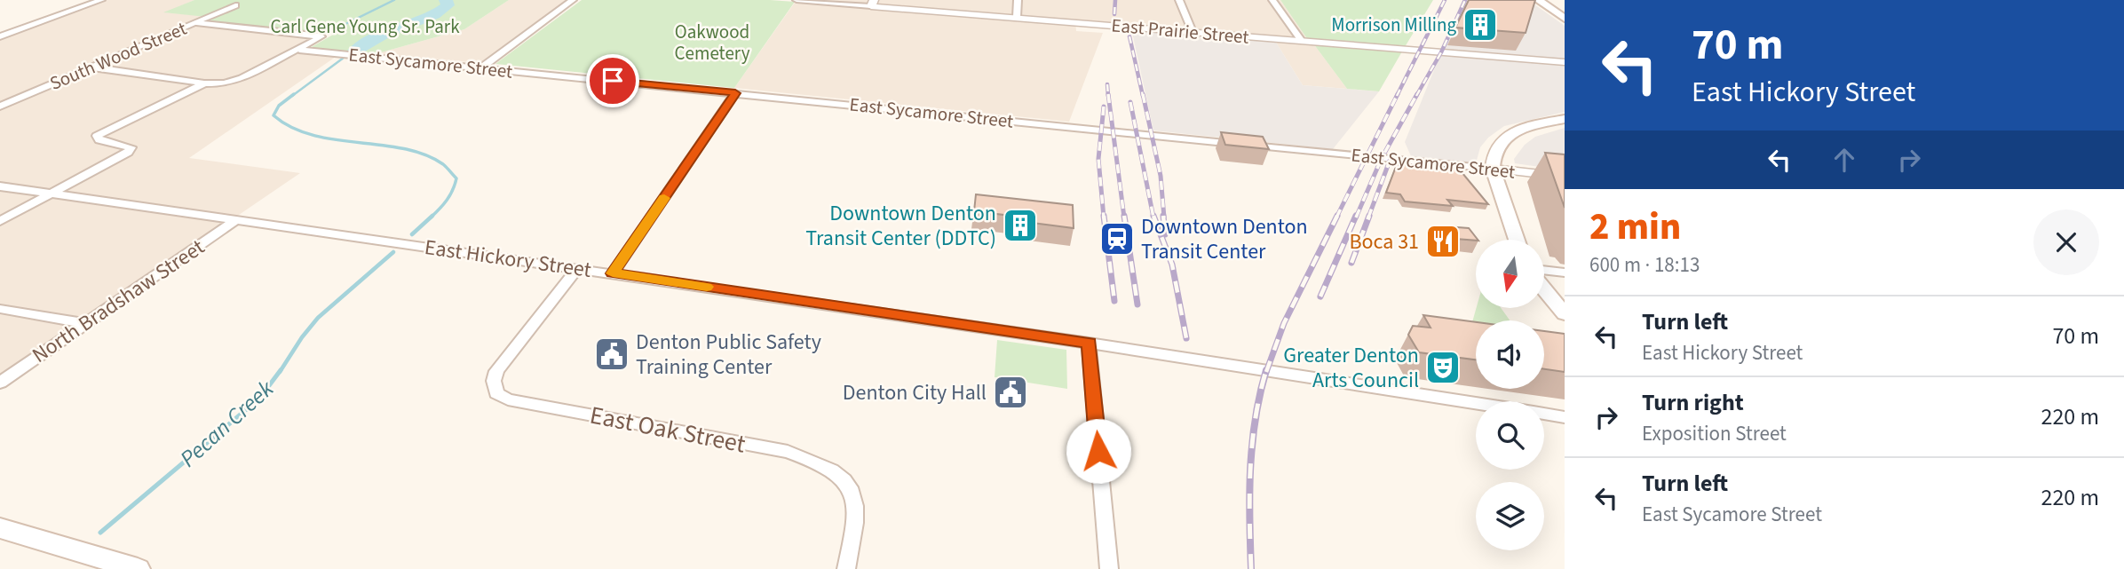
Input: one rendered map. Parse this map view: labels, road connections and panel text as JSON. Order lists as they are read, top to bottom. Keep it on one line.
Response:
{"streets":{"street":["East Prairie Street","South Wood Street","East Sycamore Street","East Hickory Street","North Bradshaw Street","East Oak Street"]},"crossings":[["South Wood Street","East Sycamore Street"],["East Hickory Street","North Bradshaw Street"],["East Hickory Street","East Oak Street"]],"water":["Pecan Creek"],"parks":["Carl Gene Young Sr. Park","Oakwood Cemetery"],"places":{"building":["Morrison Milling","Downtown Denton Transit Center (DDTC)"],"station":["Downtown Denton Transit Center"],"restaurant":["Boca 31"],"public building":["Denton Public Safety Training Center","Denton City Hall"],"theatre":["Greater Denton Arts Council"]},"north":"bottom","page":{"turn":["70 m","East Hickory Street"],"heading":["2 min","600 m · 18:13"],"list":[{"name":"Turn left","note":"East Hickory Street","value":"70 m"},{"name":"Turn right","note":"Exposition Street","value":"220 m"},{"name":"Turn left","note":"East Sycamore Street","value":"220 m"}]}}
